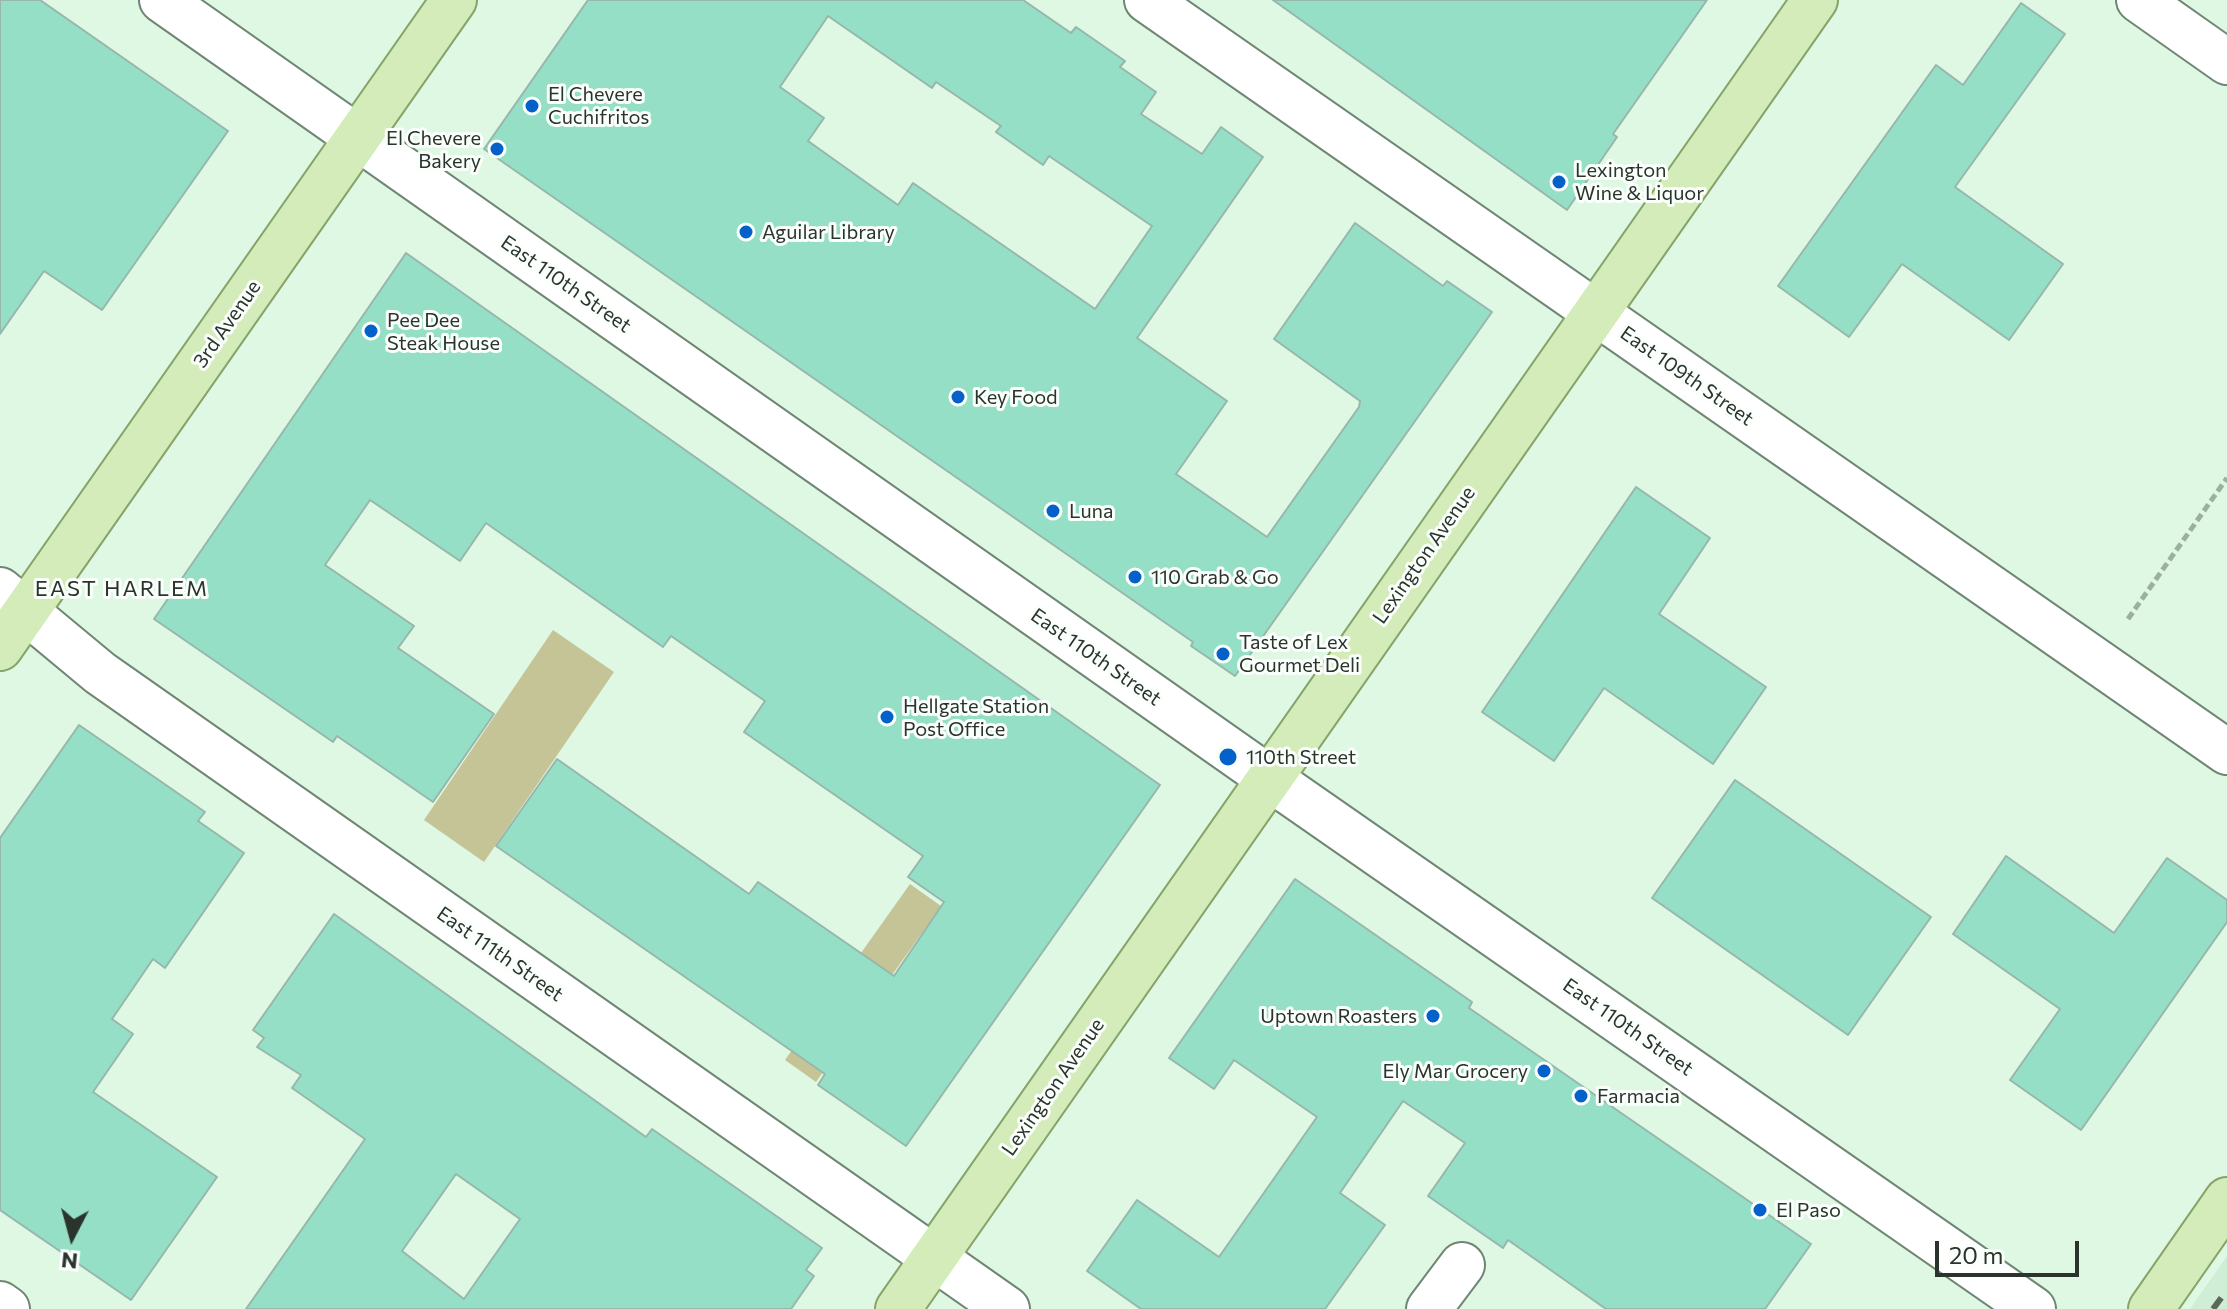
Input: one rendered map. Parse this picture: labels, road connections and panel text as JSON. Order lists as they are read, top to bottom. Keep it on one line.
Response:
{"streets":{"main road":["3rd Avenue","Lexington Avenue"],"street":["East 110th Street","East 109th Street","East 111th Street"]},"crossings":[["East 110th Street","3rd Avenue"],["East 110th Street","Lexington Avenue"],["3rd Avenue","East 111th Street"],["East 109th Street","Lexington Avenue"],["Lexington Avenue","East 111th Street"]],"districts":["EAST HARLEM"],"places":["El Chevere Cuchifritos","El Chevere Bakery","Lexington Wine & Liquor","Aguilar Library","Pee Dee Steak House","Key Food","Luna","110 Grab & Go","Taste of Lex Gourmet Deli","Hellgate Station Post Office","110th Street","Uptown Roasters","Ely Mar Grocery","Farmacia","El Paso"],"scale_bar":"20 m","north":"bottom"}
